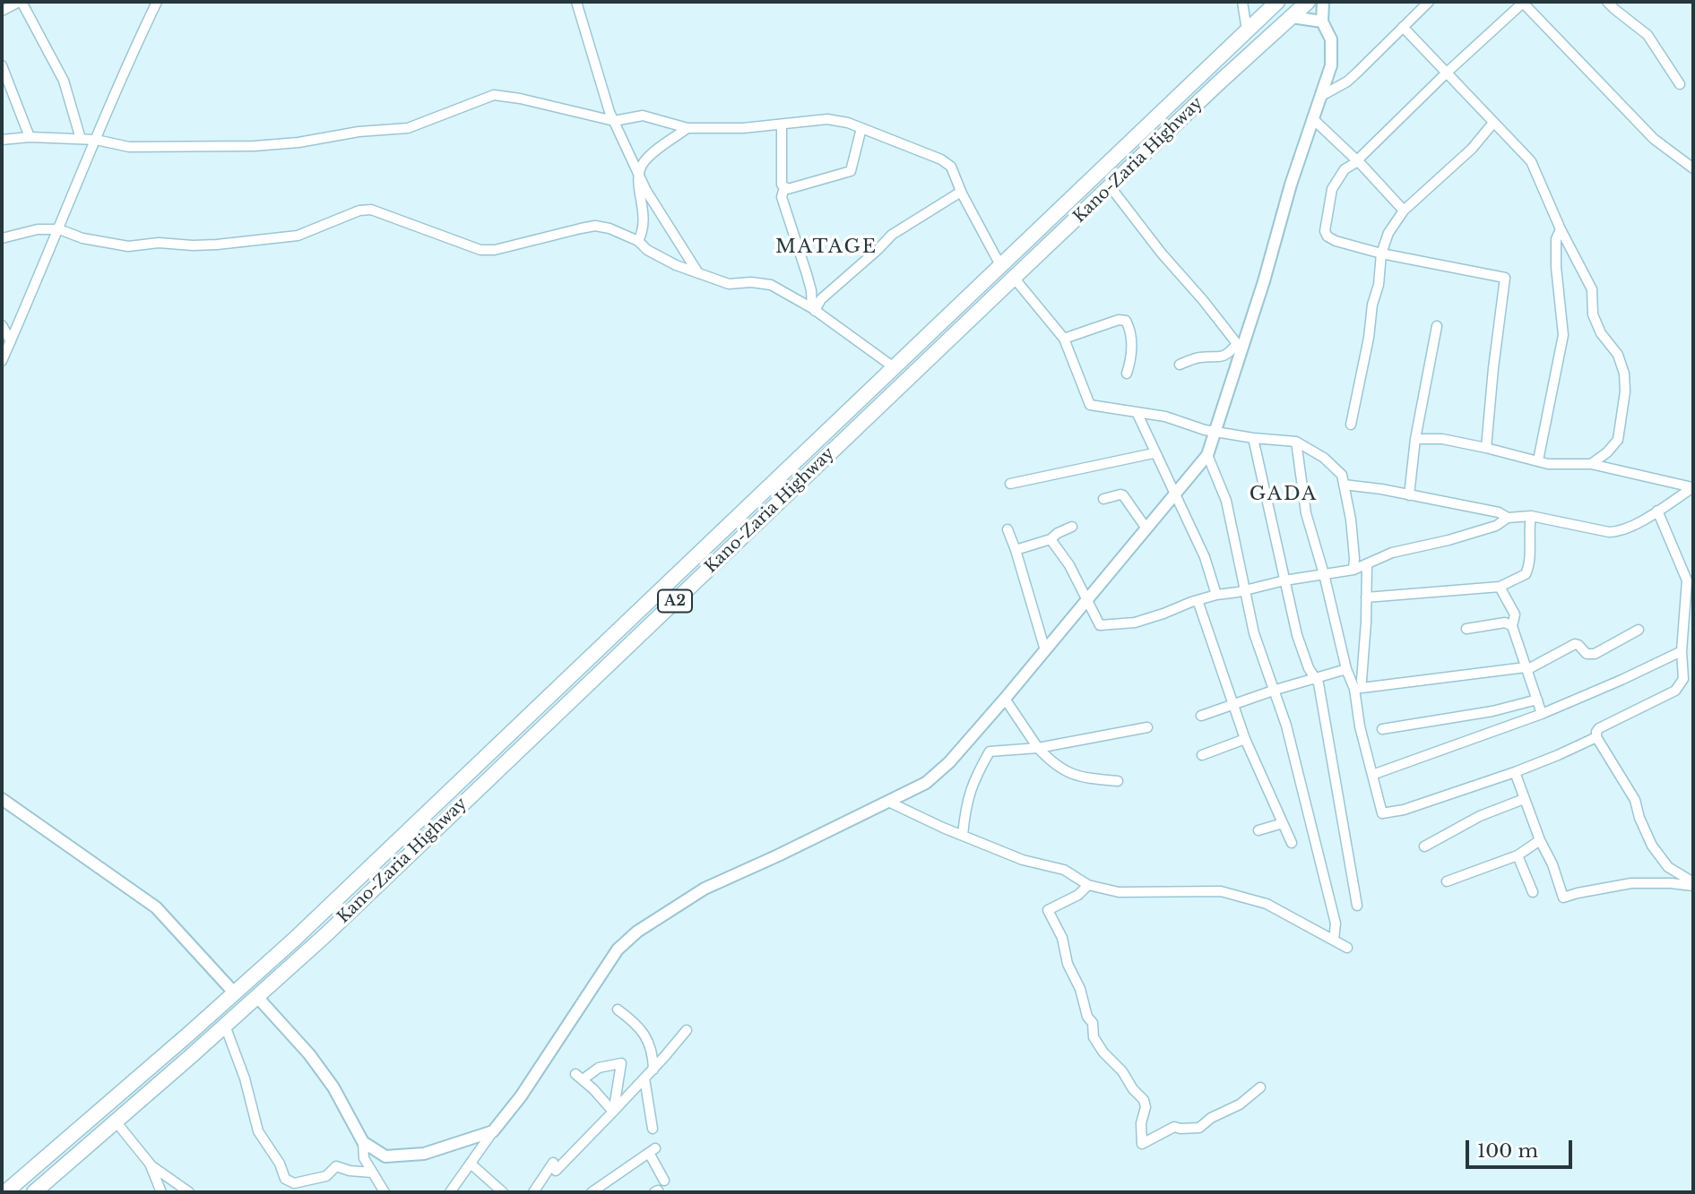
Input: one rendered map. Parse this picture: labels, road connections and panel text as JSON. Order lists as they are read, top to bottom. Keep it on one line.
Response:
{"streets":{"highway":["Kano-Zaria Highway","A2"]},"districts":["MATAGE","GADA"],"scale_bar":"100 m"}
